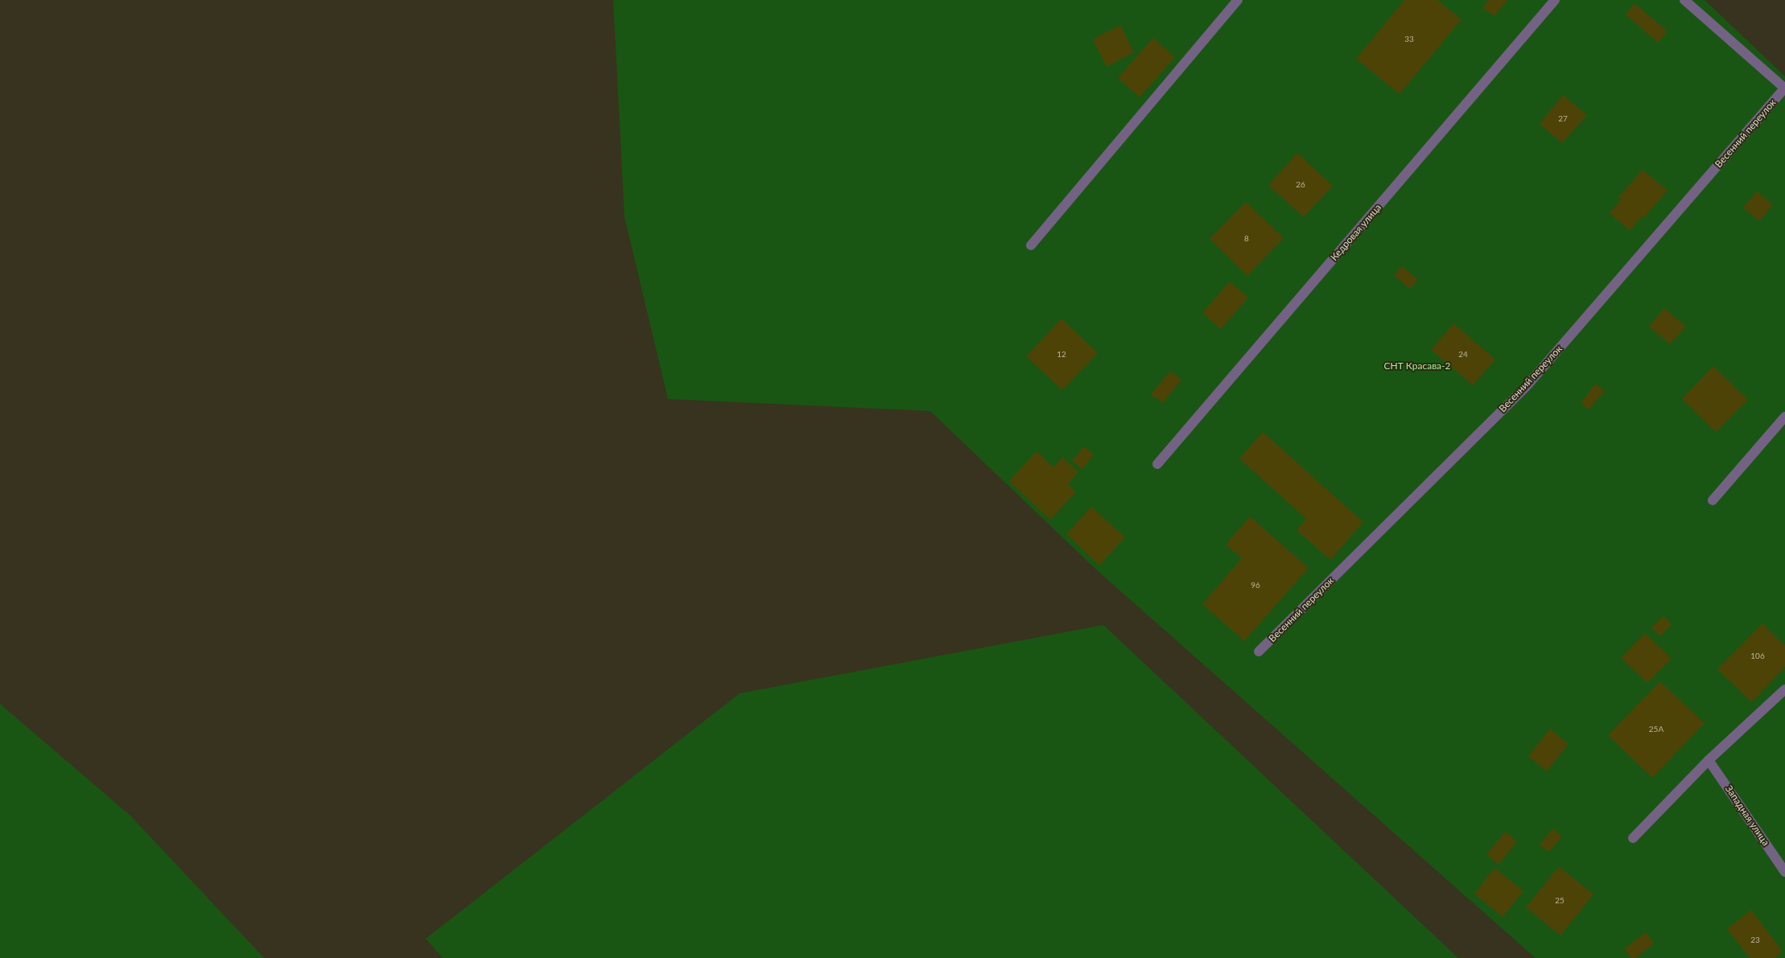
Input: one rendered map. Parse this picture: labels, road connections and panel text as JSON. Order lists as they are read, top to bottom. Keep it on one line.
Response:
{"streets":{"street":["Весенний переулок","Кедровая улица","Западная улица"]},"parks":["СНТ Красава-2"],"house_numbers":["33","27","26","8","12","24","96","106","25А","25","23"]}
